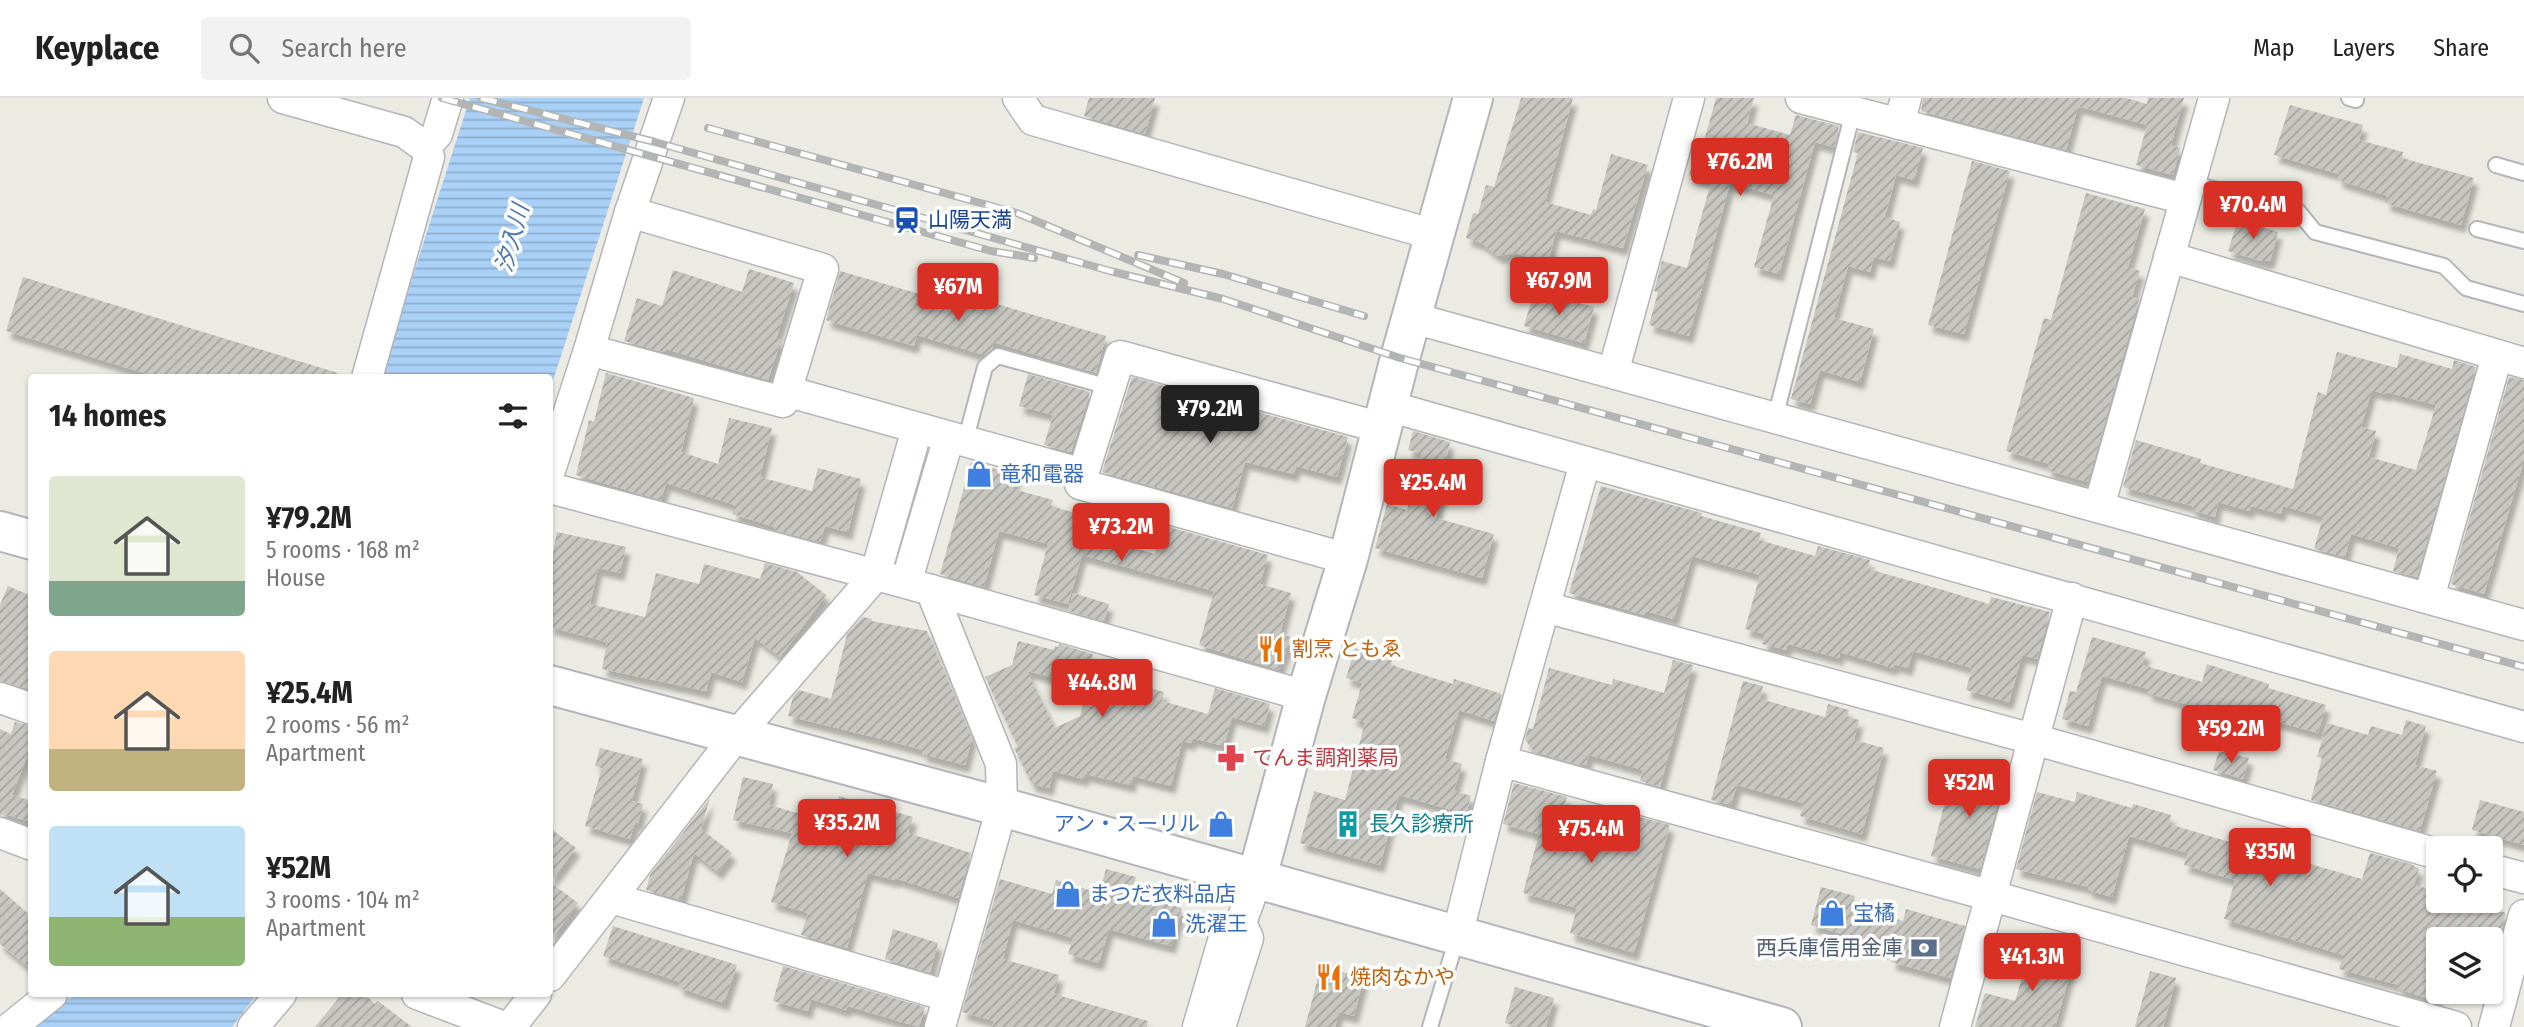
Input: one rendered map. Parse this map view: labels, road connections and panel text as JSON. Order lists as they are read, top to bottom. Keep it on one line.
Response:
{"water":["汐入川"],"places":{"station":["山陽天満"],"shop":["竜和電器","アン・スーリル","まつだ衣料品店","宝橘","洗濯王"],"restaurant":["割烹 ともゑ","焼肉なかや"],"pharmacy":["てんま調剤薬局"],"building":["長久診療所"],"bank":["西兵庫信用金庫"]},"page":{"header":"Keyplace","search":"Search here","nav":["Map","Layers","Share"],"price":["¥76.2M","¥70.4M","¥67.9M","¥67M","¥79.2M","¥25.4M","¥73.2M","¥44.8M","¥59.2M","¥52M","¥35.2M","¥75.4M","¥35M","¥41.3M"],"heading":"14 homes","list":[{"name":"¥79.2M","note":"5 rooms · 168 m² · House"},{"name":"¥25.4M","note":"2 rooms · 56 m² · Apartment"},{"name":"¥52M","note":"3 rooms · 104 m² · Apartment"}]}}
